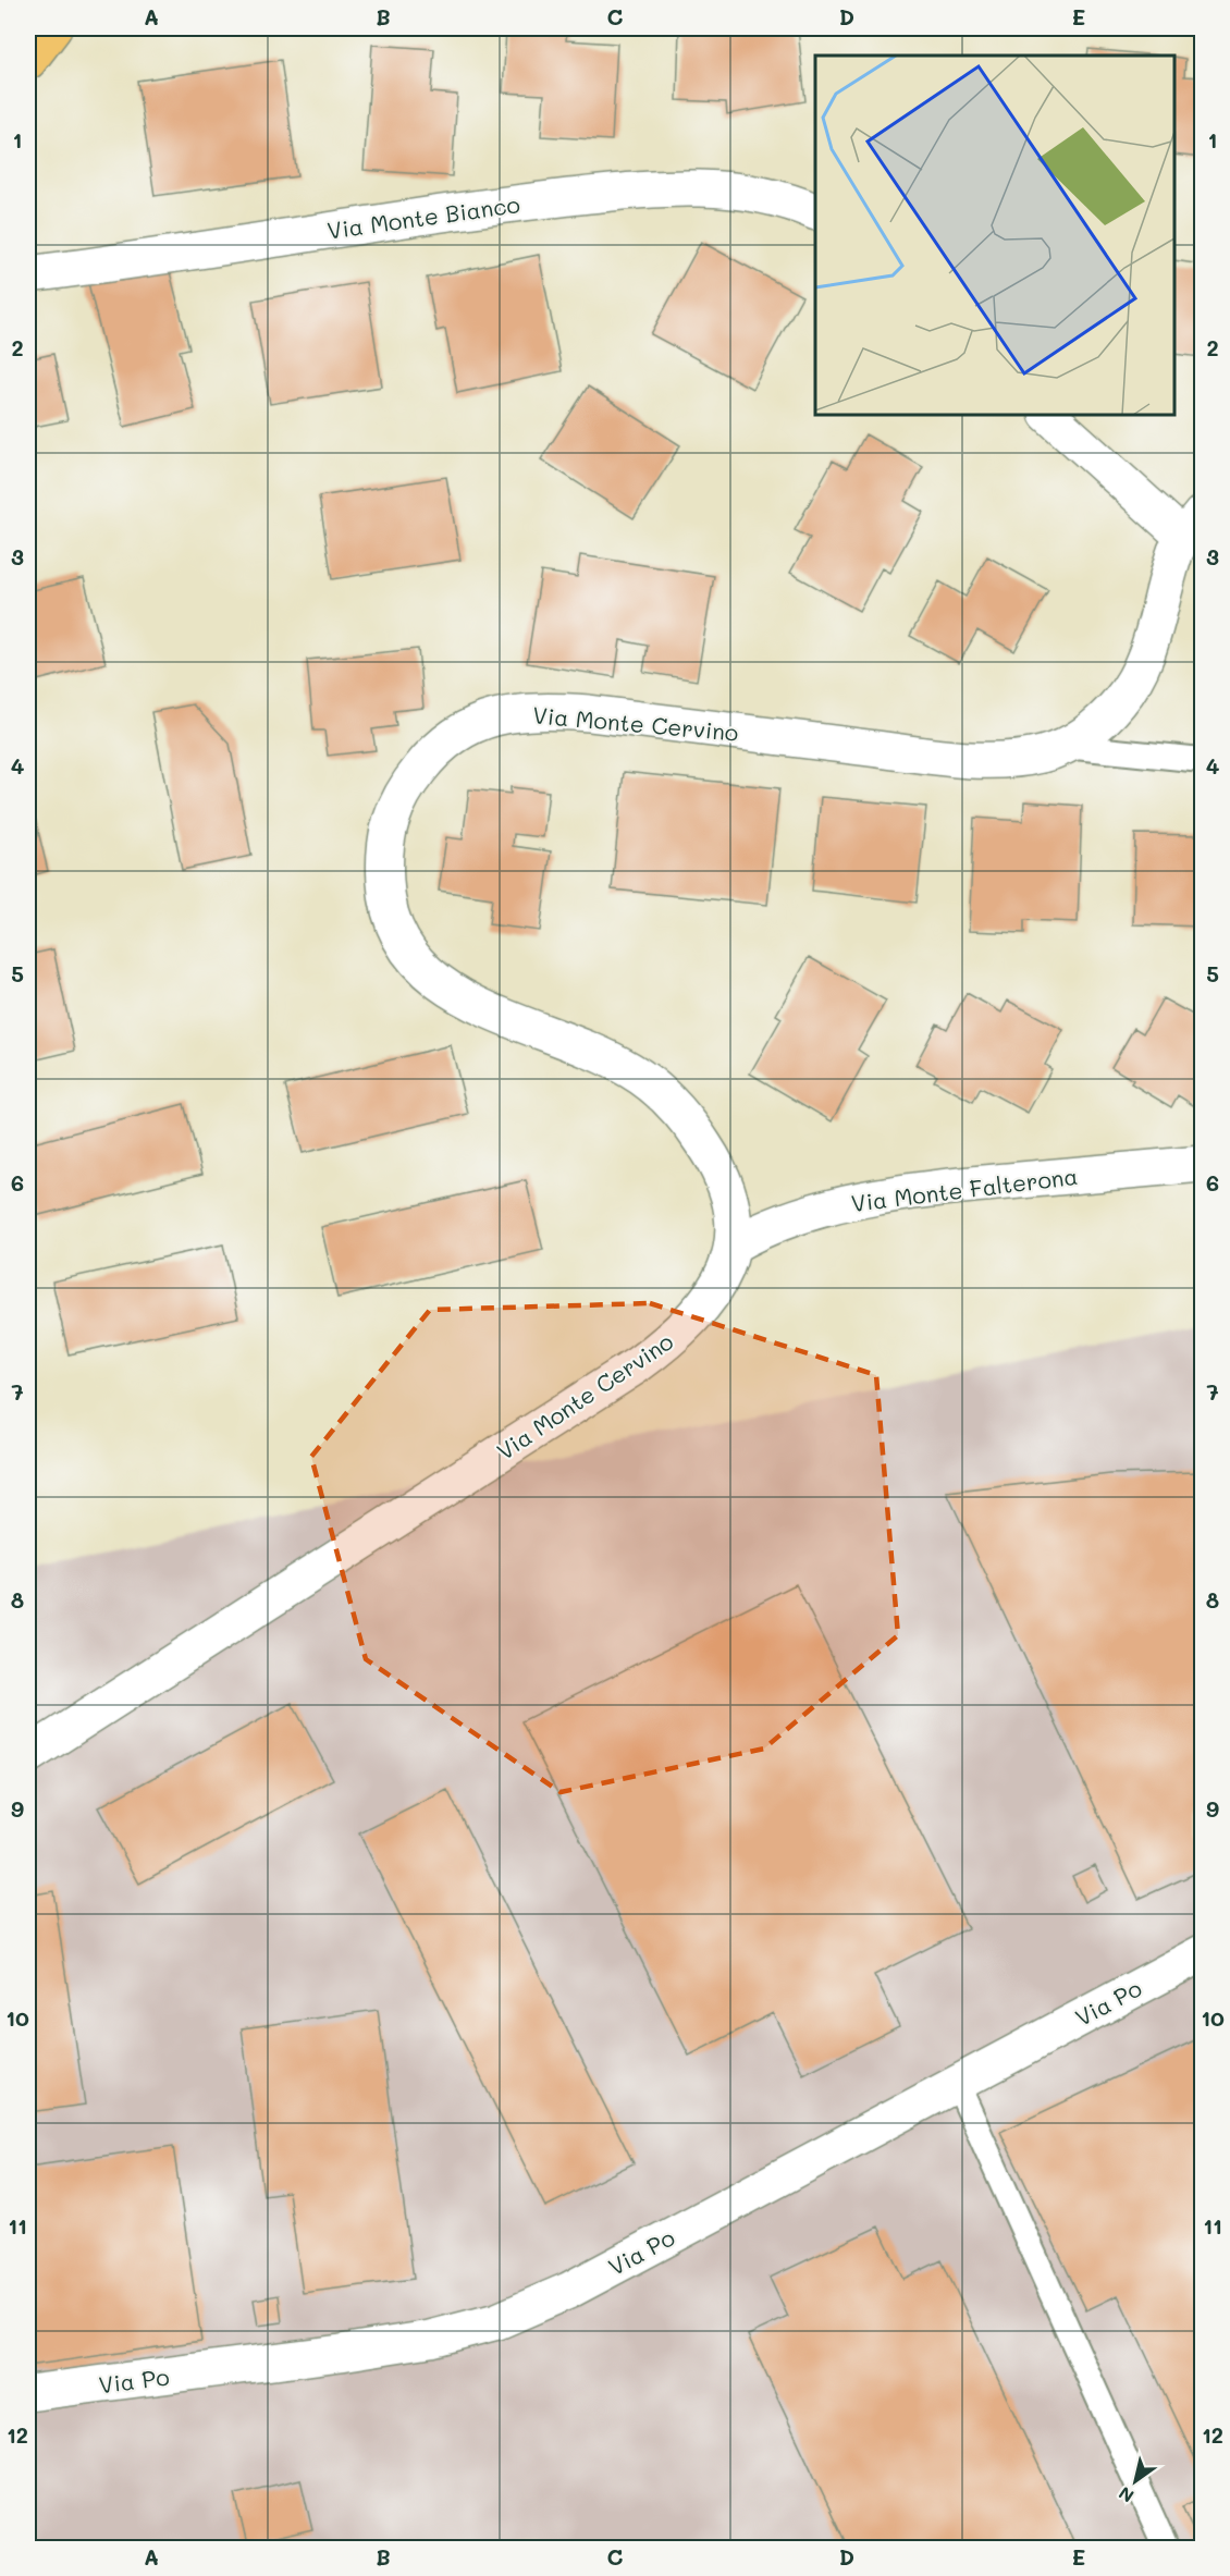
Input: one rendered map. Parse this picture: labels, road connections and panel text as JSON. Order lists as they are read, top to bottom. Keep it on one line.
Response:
{"streets":{"street":["Via Monte Bianco","Via Monte Cervino","Via Monte Falterona","Via Po"]},"crossings":[["Via Monte Cervino","Via Monte Falterona"]],"north":"bottom left","grid":{"columns":["A","B","C","D","E"],"rows":["1","2","3","4","5","6","7","8","9","10","11","12"]}}
